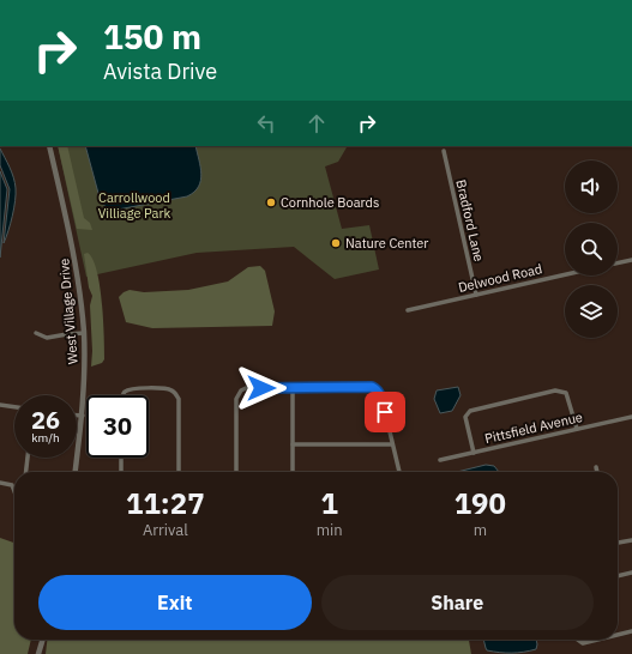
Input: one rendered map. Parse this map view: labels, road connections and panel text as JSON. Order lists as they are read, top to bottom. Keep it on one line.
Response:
{"streets":{"street":["Bradford Lane","Delwood Road","West Village Drive","Pittsfield Avenue"]},"crossings":[["Bradford Lane","Delwood Road"]],"parks":["Carrollwood Villiage Park"],"places":["Cornhole Boards","Nature Center"],"page":{"turn":["150 m","Avista Drive"],"speed":"26 km/h","limit":"30","eta":["11:27","Arrival","1","min","190","m"],"buttons":["Exit","Share"]}}
